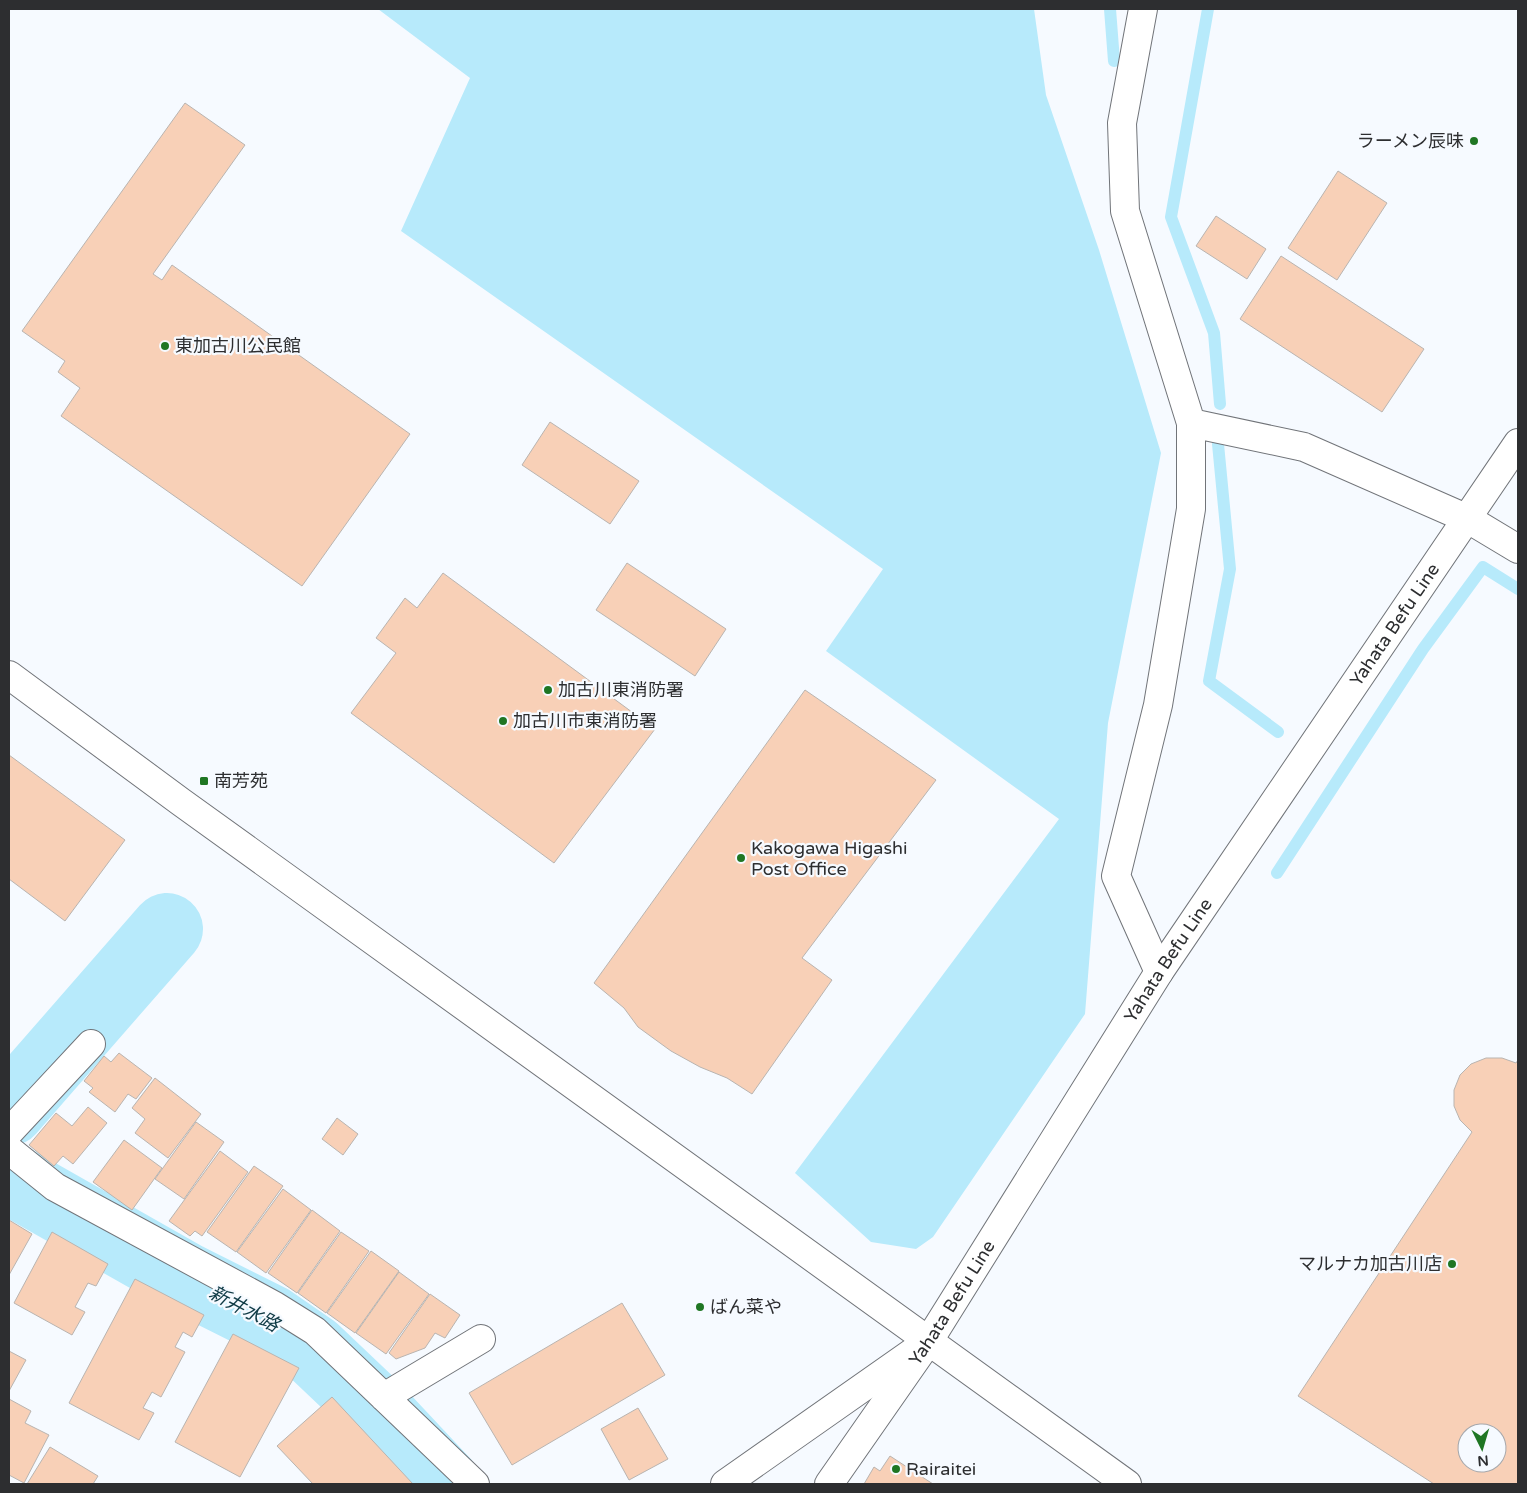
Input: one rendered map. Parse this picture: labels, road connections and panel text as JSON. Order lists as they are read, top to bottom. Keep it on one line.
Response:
{"streets":{"street":["Yahata Befu Line"]},"water":["新井水路"],"places":{"other":["ラーメン辰味","東加古川公民館","加古川東消防署","加古川市東消防署","Kakogawa Higashi Post Office","マルナカ加古川店","ばん菜や","Rairaitei"],"transit":["南芳苑"]},"north":"bottom"}
